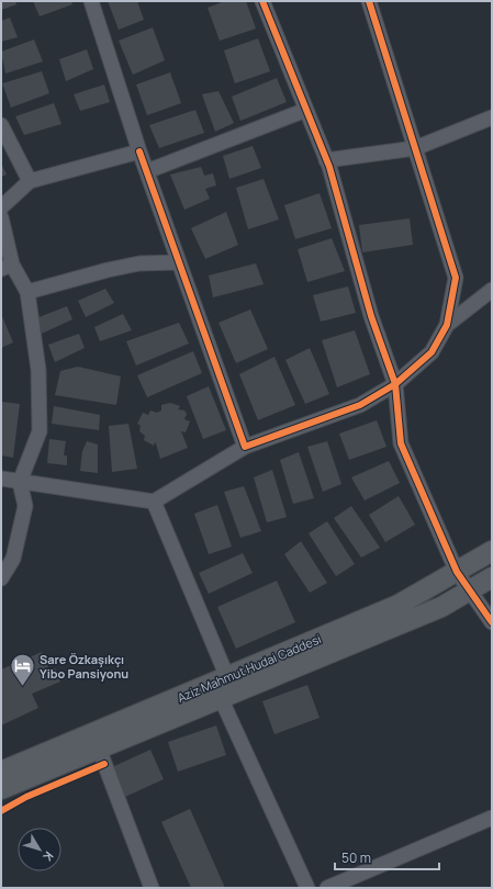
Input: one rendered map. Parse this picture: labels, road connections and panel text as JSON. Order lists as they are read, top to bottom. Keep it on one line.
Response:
{"streets":{"street":["Aziz Mahmut Hudai Caddesi"]},"places":{"hotel":["Sare Özkaşıkçı Yibo Pansiyonu"]},"scale_bar":"50 m","north":"bottom right"}
